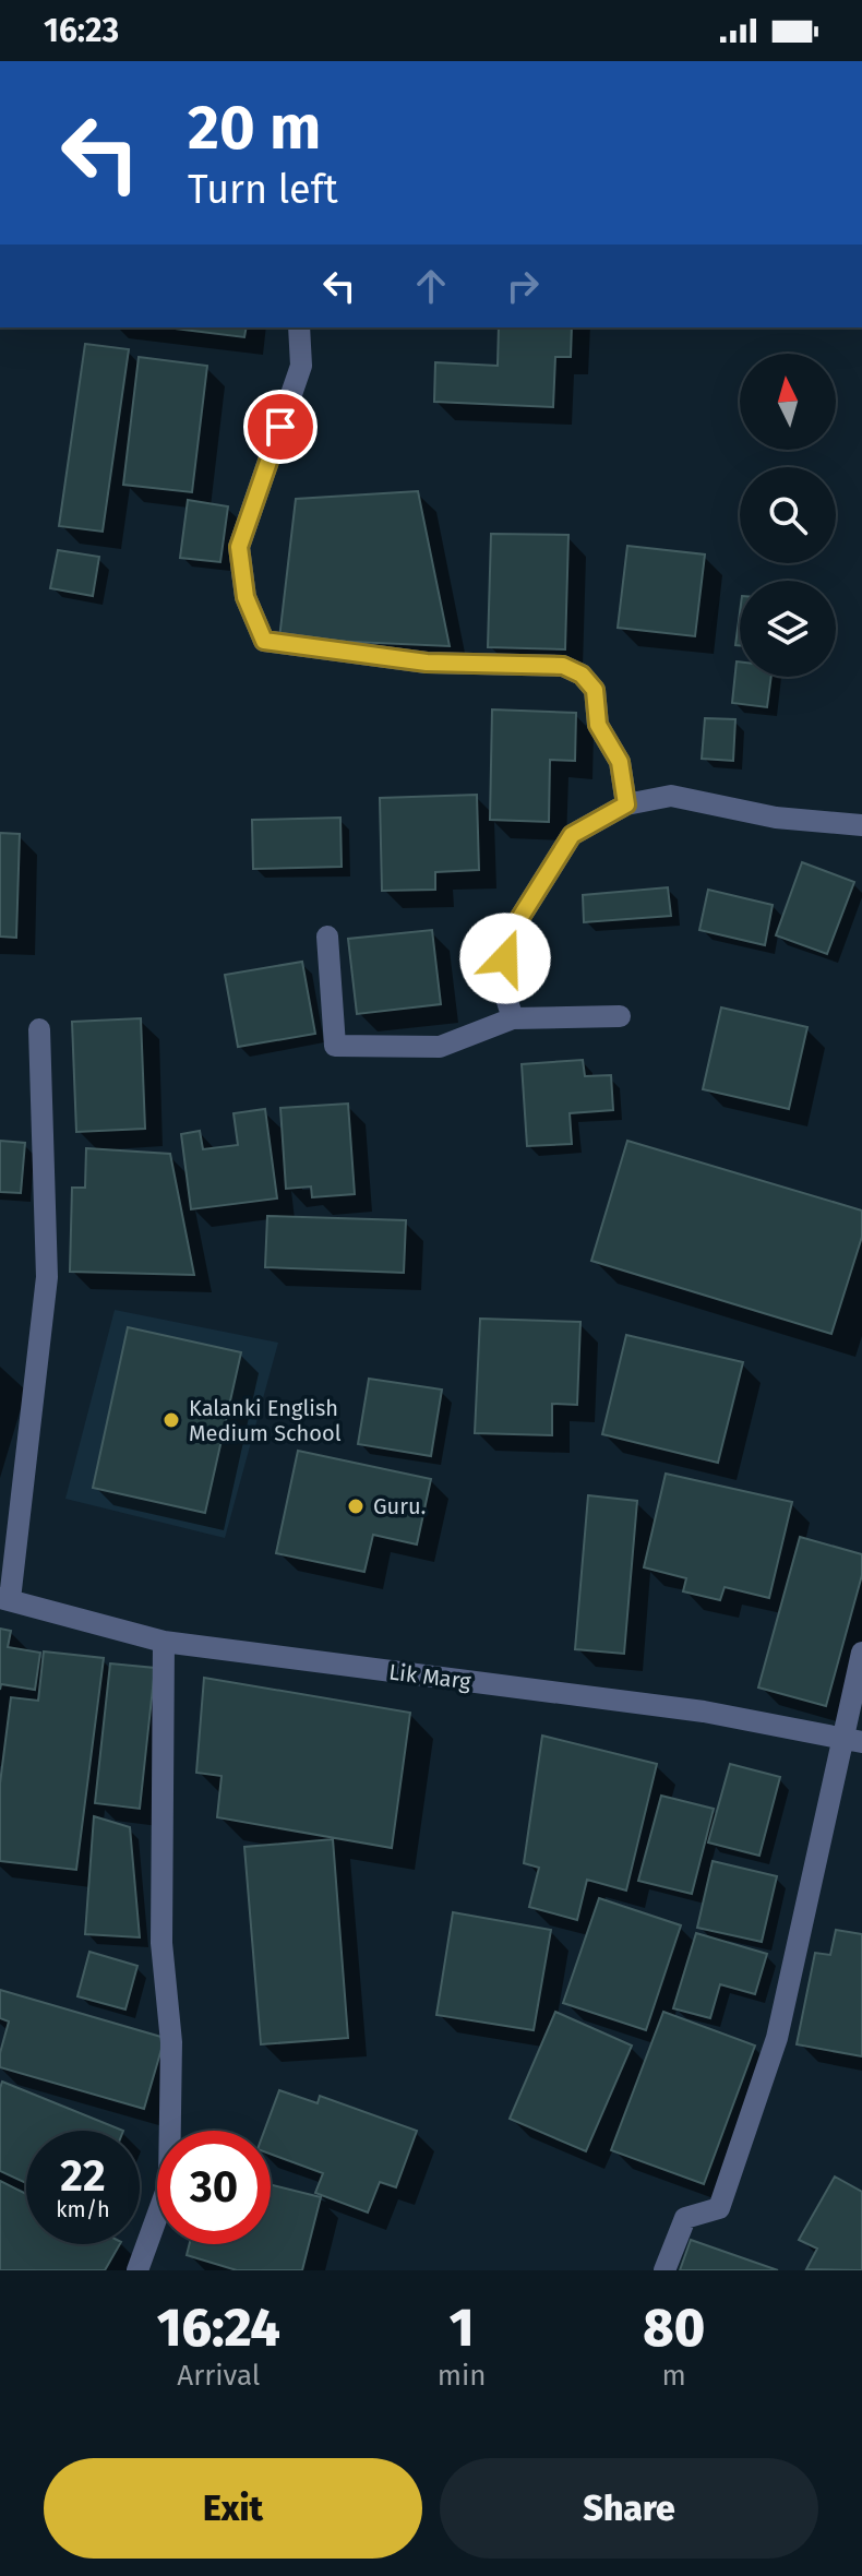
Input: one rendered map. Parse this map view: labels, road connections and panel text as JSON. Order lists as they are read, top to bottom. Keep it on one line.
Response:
{"streets":{"street":["Lik Marg"]},"places":["Kalanki English Medium School","Guru."],"north":"top","page":{"status":"16:23","turn":["20 m","Turn left"],"speed":"22 km/h","limit":"30","eta":["16:24","Arrival","1","min","80","m"],"buttons":["Exit","Share"]}}
